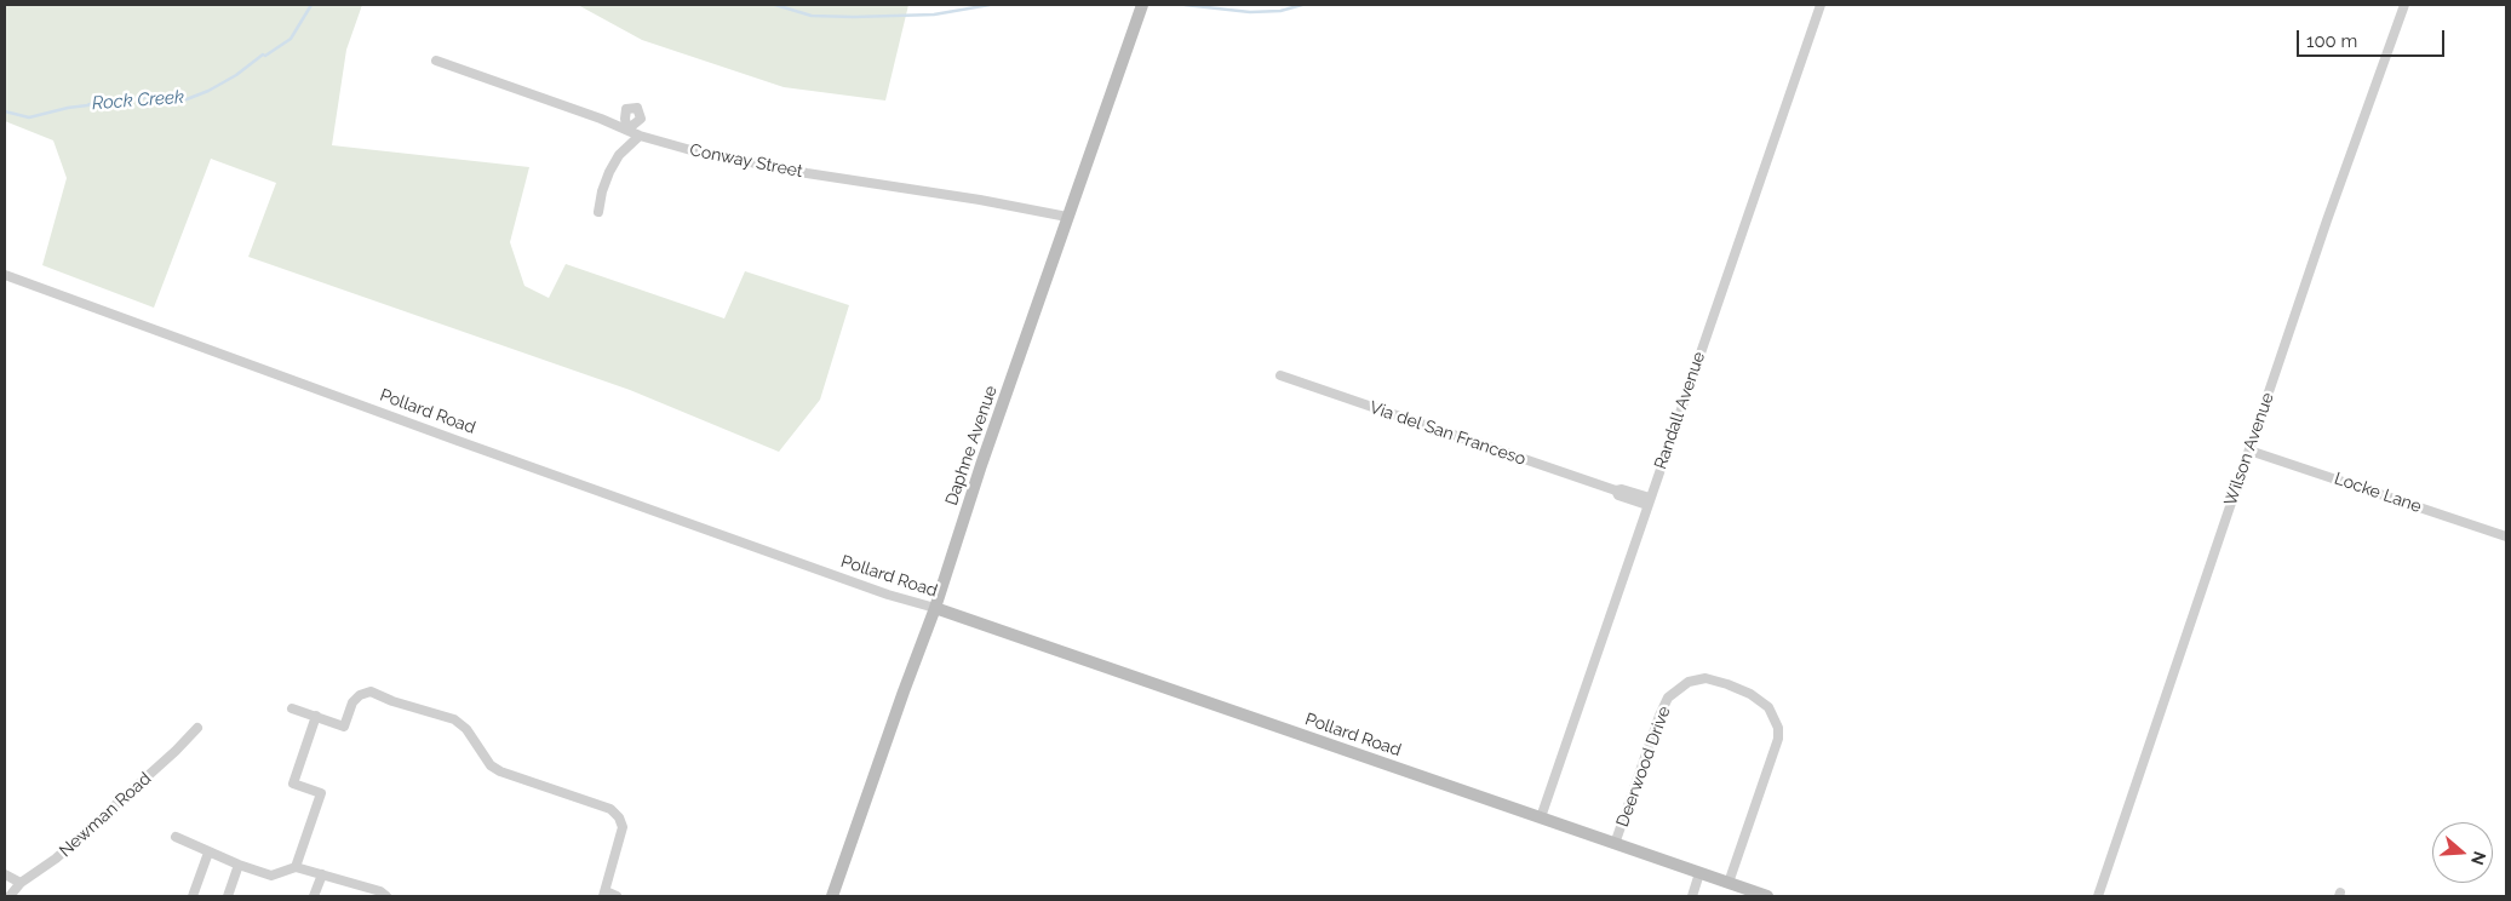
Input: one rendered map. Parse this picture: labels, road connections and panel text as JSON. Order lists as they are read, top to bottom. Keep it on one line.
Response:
{"streets":{"street":["Conway Street","Randall Avenue","Pollard Road","Via del San Franceso","Daphne Avenue","Wilson Avenue","Locke Lane","Deerwood Drive","Newman Road"]},"crossings":[["Conway Street","Daphne Avenue"],["Randall Avenue","Pollard Road"],["Randall Avenue","Via del San Franceso"],["Pollard Road","Daphne Avenue"],["Pollard Road","Deerwood Drive"],["Wilson Avenue","Locke Lane"]],"water":["Rock Creek"],"scale_bar":"100 m","north":"right"}
